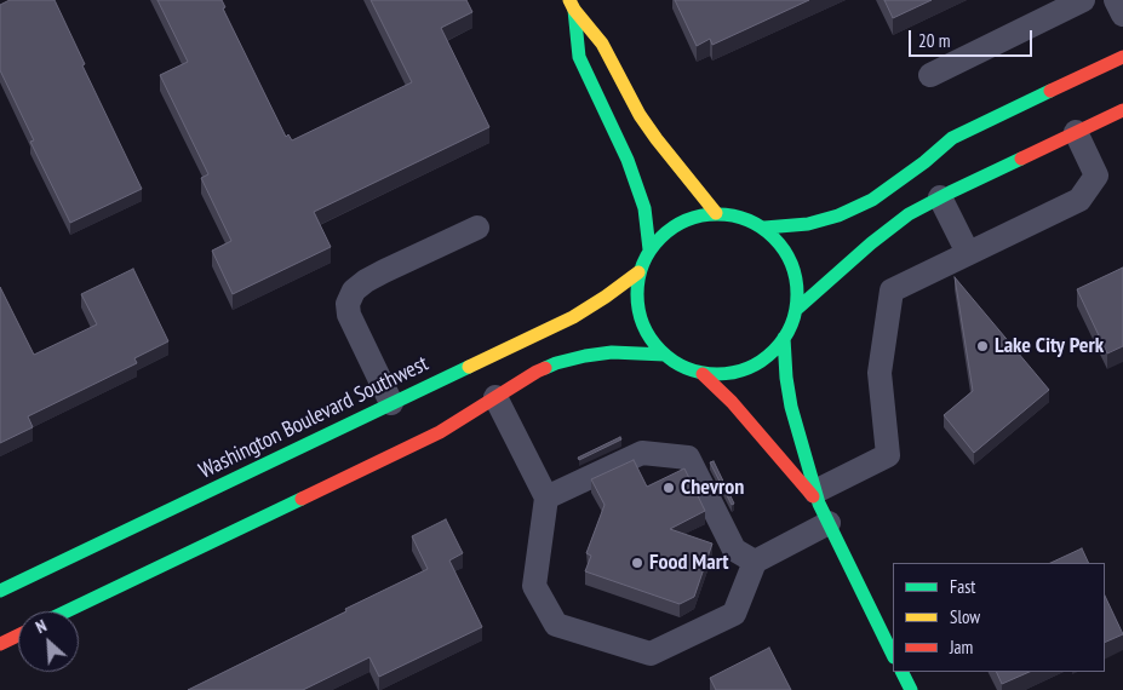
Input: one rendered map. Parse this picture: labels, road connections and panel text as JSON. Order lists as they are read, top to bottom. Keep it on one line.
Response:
{"streets":{"main road":["Washington Boulevard Southwest"]},"places":["Lake City Perk","Chevron","Food Mart"],"legend":["Fast","Slow","Jam"],"scale_bar":"20 m","north":"top left"}
